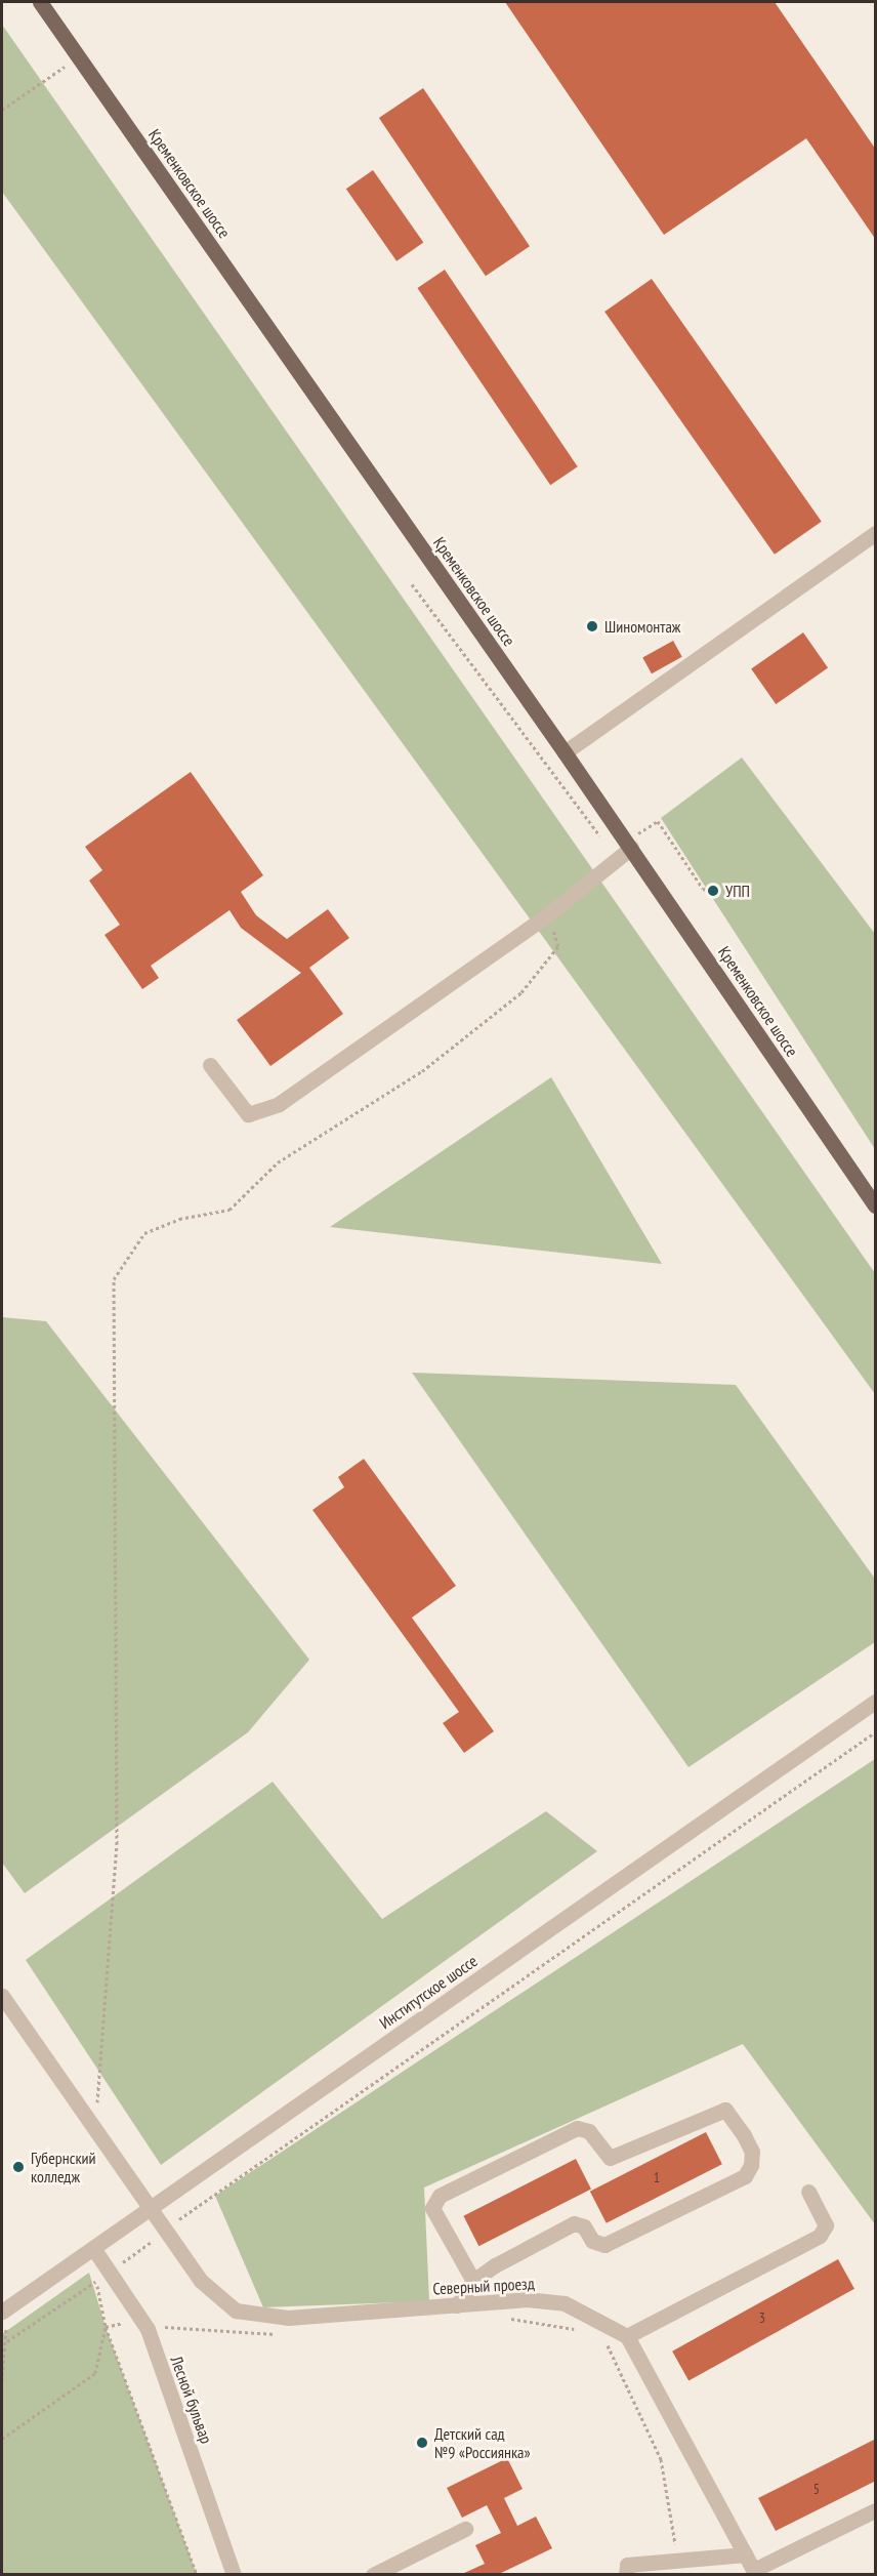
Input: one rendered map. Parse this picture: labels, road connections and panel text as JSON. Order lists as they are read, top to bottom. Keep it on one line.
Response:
{"streets":{"main road":["Кременковское шоссе"],"street":["Институтское шоссе","Северный проезд","Лесной бульвар"]},"crossings":[["Институтское шоссе","Северный проезд"],["Институтское шоссе","Лесной бульвар"]],"places":["Шиномонтаж","УПП","Губернский колледж","Детcкий сад №9 «Россиянка»"],"house_numbers":["1","3","5"]}
